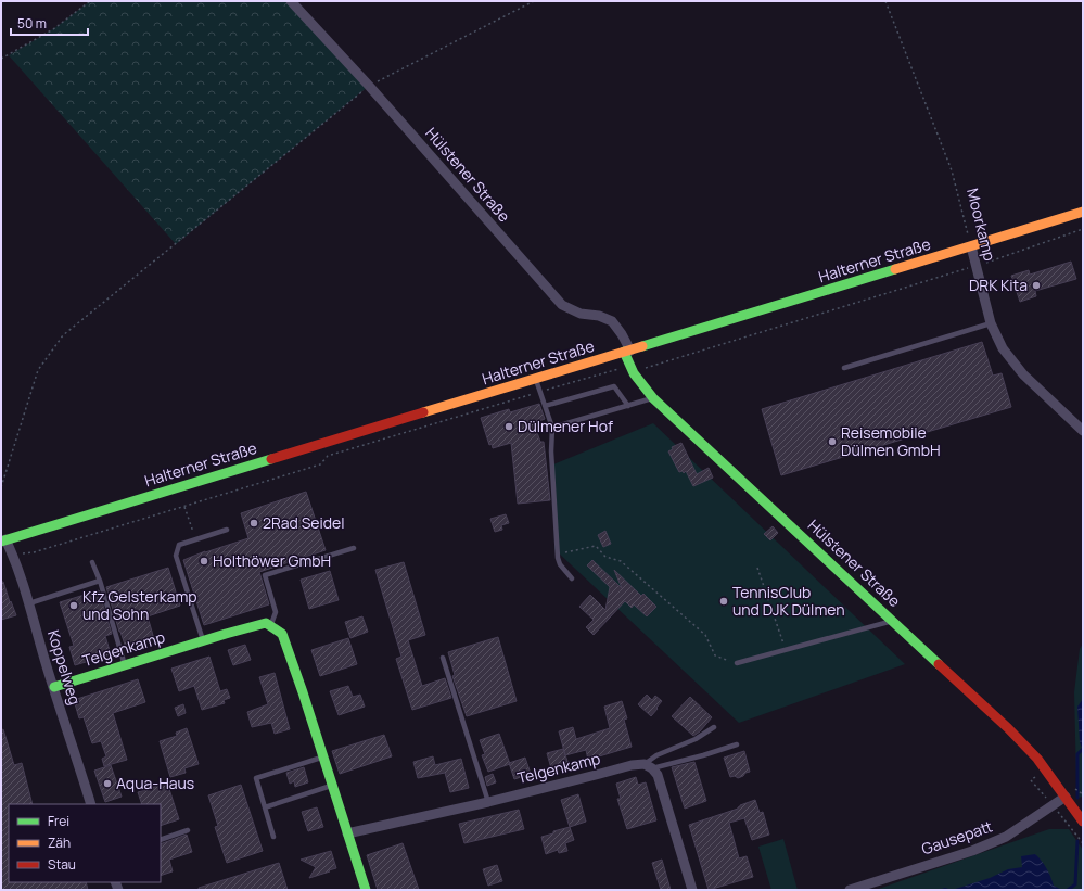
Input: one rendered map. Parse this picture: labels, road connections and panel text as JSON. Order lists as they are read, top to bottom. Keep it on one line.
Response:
{"streets":{"street":["Hülstener Straße","Moorkamp","Halterner Straße","Telgenkamp","Koppelweg","Gausepatt"]},"crossings":[["Hülstener Straße","Halterner Straße"],["Hülstener Straße","Gausepatt"],["Moorkamp","Halterner Straße"],["Halterner Straße","Koppelweg"],["Telgenkamp","Koppelweg"]],"places":["DRK Kita","Dülmener Hof","Reisemobile Dülmen GmbH","2Rad Seidel","Holthöwer GmbH","TennisClub und DJK Dülmen","Kfz Gelsterkamp und Sohn","Aqua-Haus"],"legend":["Frei","Zäh","Stau"],"scale_bar":"50 m"}
